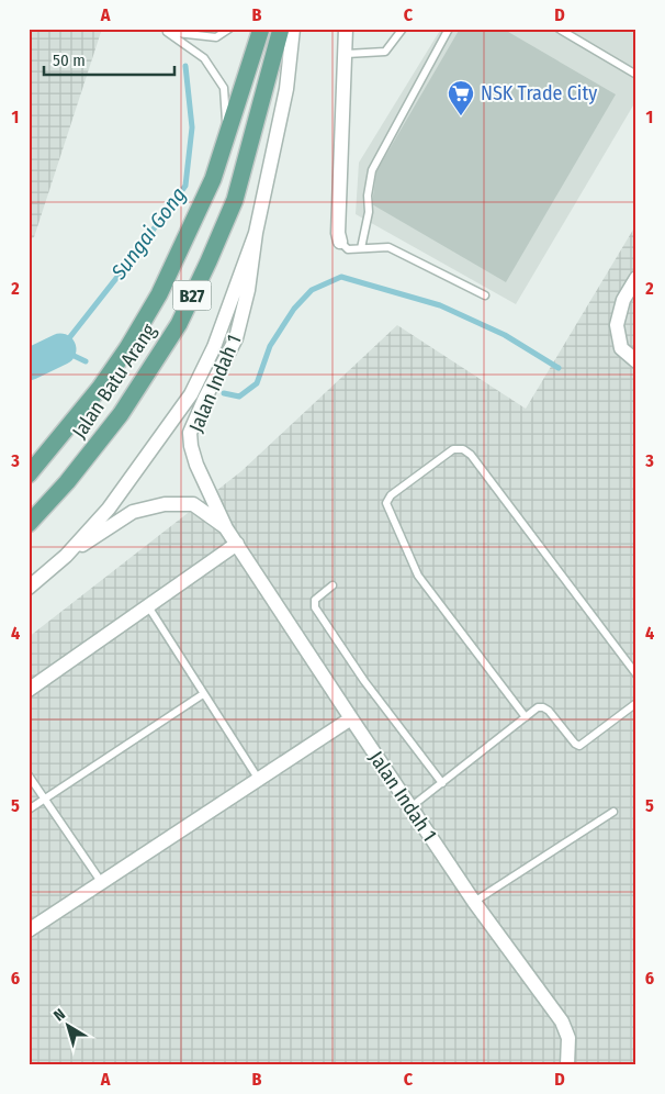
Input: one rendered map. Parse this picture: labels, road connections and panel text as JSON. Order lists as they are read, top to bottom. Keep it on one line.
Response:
{"streets":{"main road":["B27","Jalan Batu Arang"],"street":["Jalan Indah 1"]},"water":["Sungai Gong"],"places":{"supermarket":["NSK Trade City"]},"scale_bar":"50 m","north":"top left","grid":{"columns":["A","B","C","D"],"rows":["1","2","3","4","5","6"]}}
